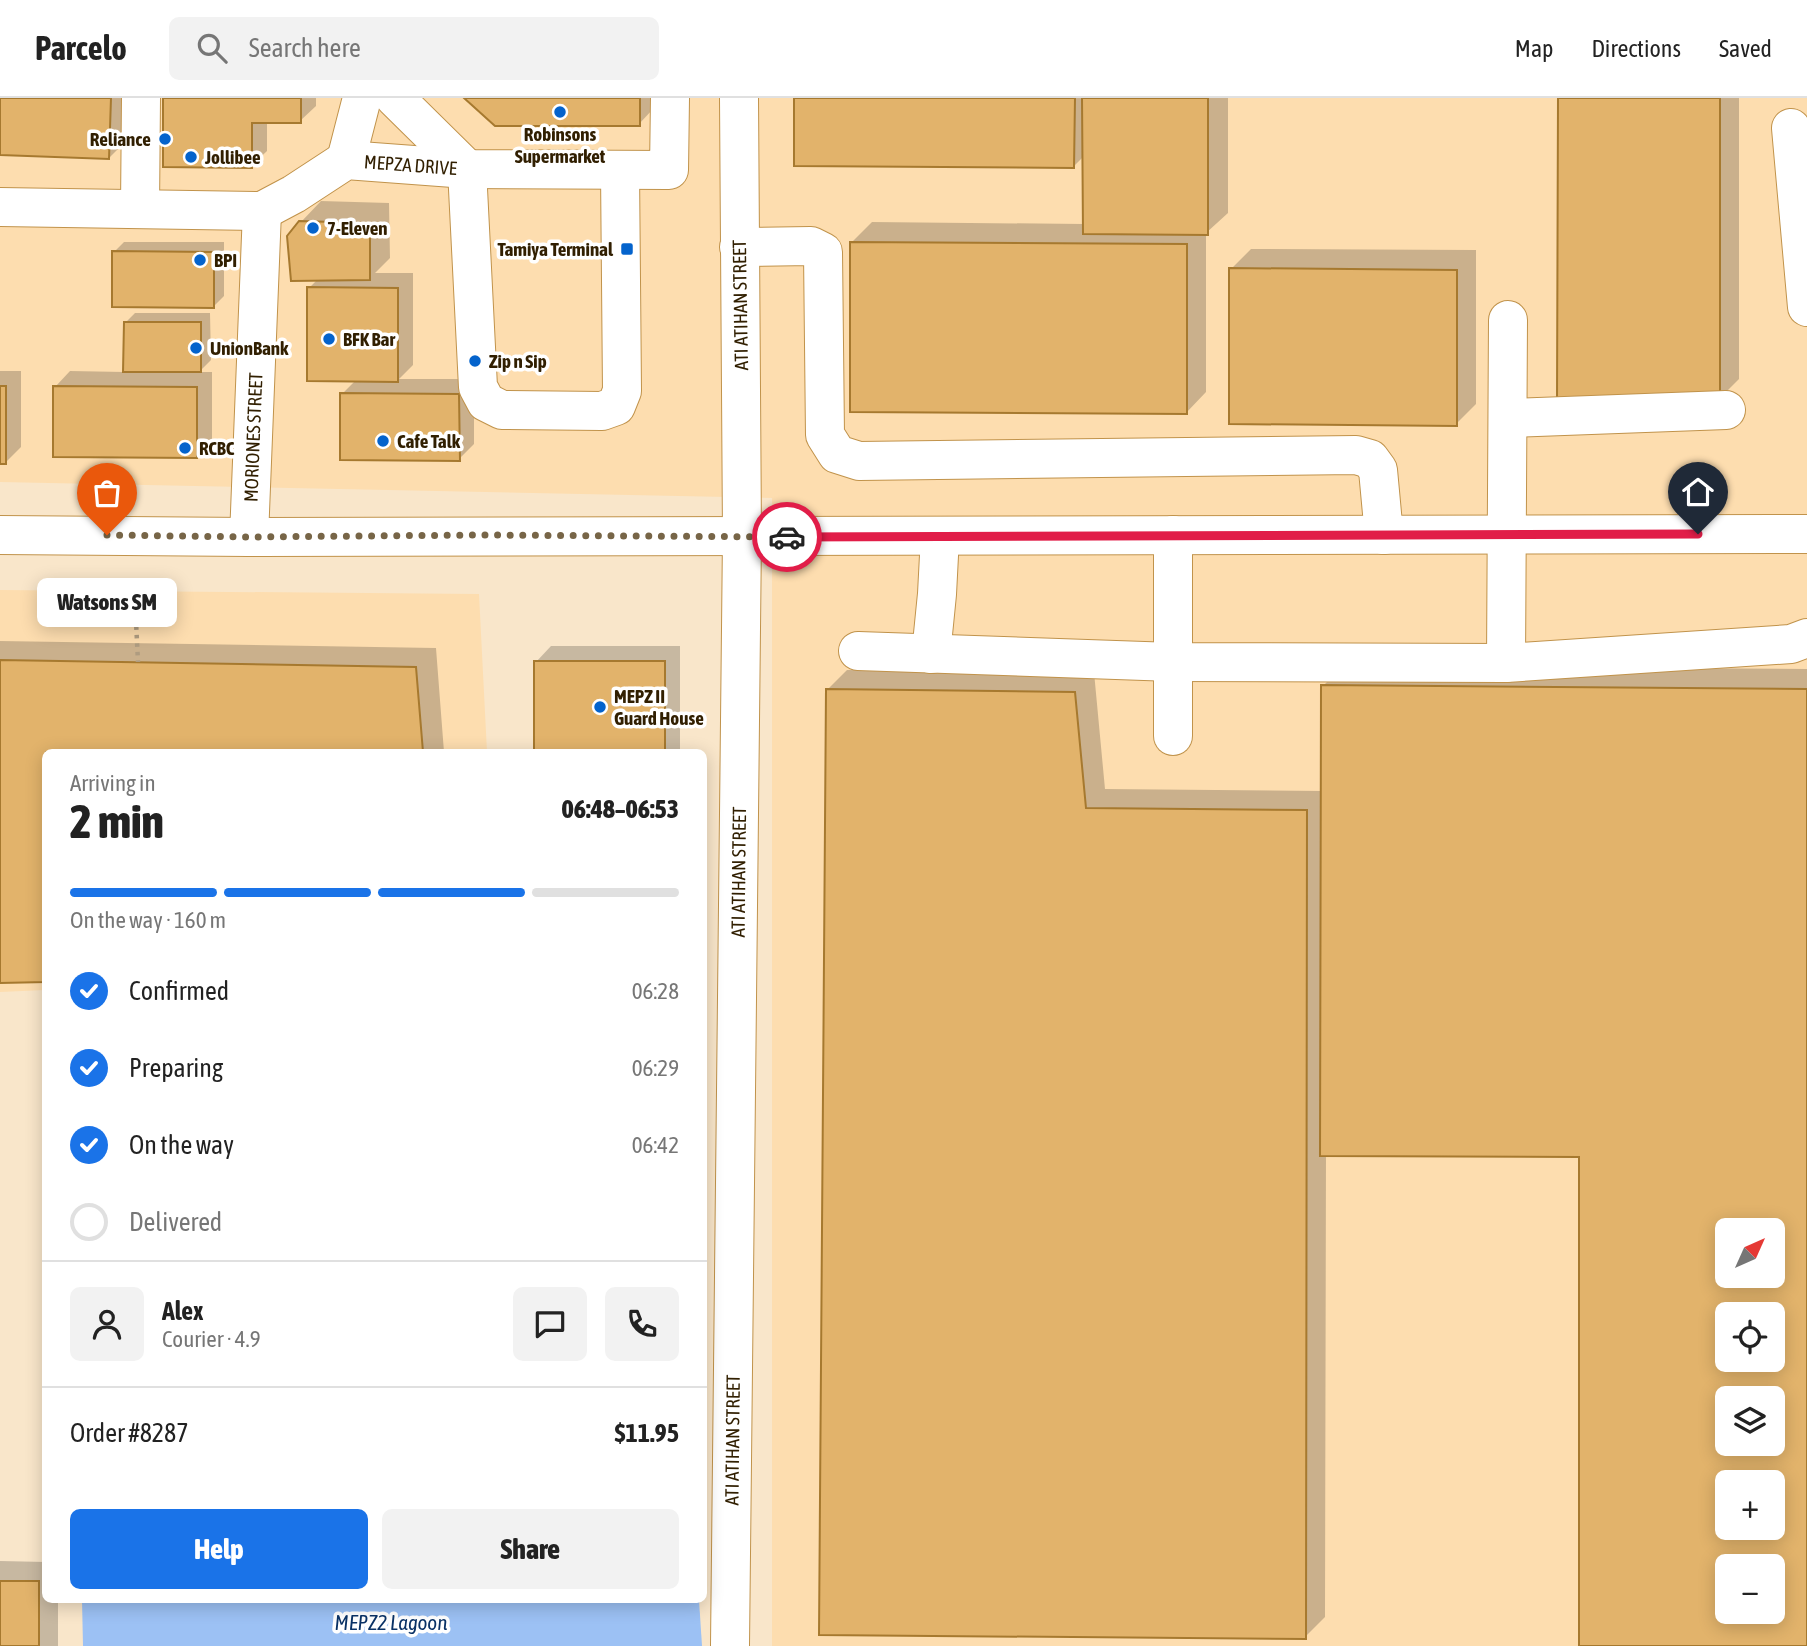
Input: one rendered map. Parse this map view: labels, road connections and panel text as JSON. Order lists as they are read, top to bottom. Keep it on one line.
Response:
{"streets":{"street":["MEPZA DRIVE","ATI ATIHAN STREET","MORIONES STREET"]},"crossings":[["MEPZA DRIVE","MORIONES STREET"]],"water":["MEPZ2 Lagoon"],"places":{"other":["Robinsons Supermarket","Reliance","Jollibee","7-Eleven","BPI","BFK Bar","UnionBank","Zip n Sip","Cafe Talk","RCBC","Watsons SM","MEPZ II Guard House"],"transit":["Tamiya Terminal"]},"north":"top right","page":{"header":"Parcelo","search":"Search here","nav":["Map","Directions","Saved"],"bubble":"Watsons SM","heading":["2 min","Arriving in","06:48–06:53"],"panel":["Alex","Courier · 4.9","Order #8287","$11.95"],"bar":"On the way · 160 m","list":[["Confirmed","06:28"],["Preparing","06:29"],["On the way","06:42"],"Delivered"],"map_buttons":["+","−"],"buttons":["Help","Share"]}}
